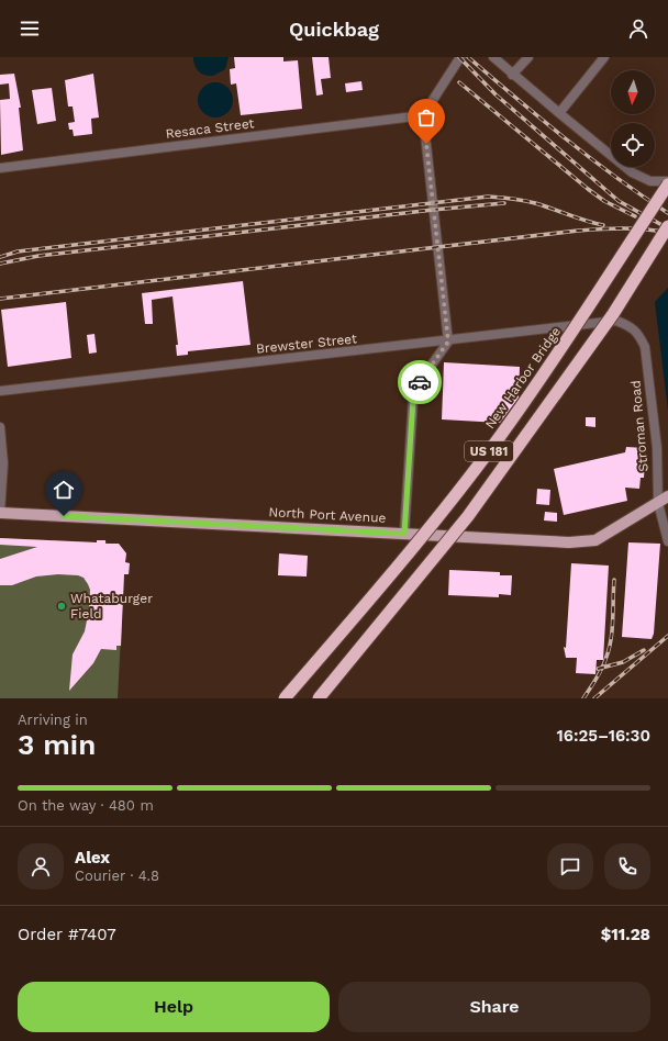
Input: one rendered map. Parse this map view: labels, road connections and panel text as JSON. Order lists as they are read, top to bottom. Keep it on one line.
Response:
{"streets":{"highway":["New Harbor Bridge","US 181"],"main road":["North Port Avenue"],"street":["Resaca Street","Brewster Street","Stroman Road"]},"crossings":[["Brewster Street","Stroman Road"],["Stroman Road","North Port Avenue"]],"places":["Whataburger Field"],"north":"bottom","page":{"header":"Quickbag","heading":["3 min","Arriving in","16:25–16:30"],"panel":["Alex","Courier · 4.8","Order #7407","$11.28"],"bar":"On the way · 480 m","buttons":["Help","Share"]}}
